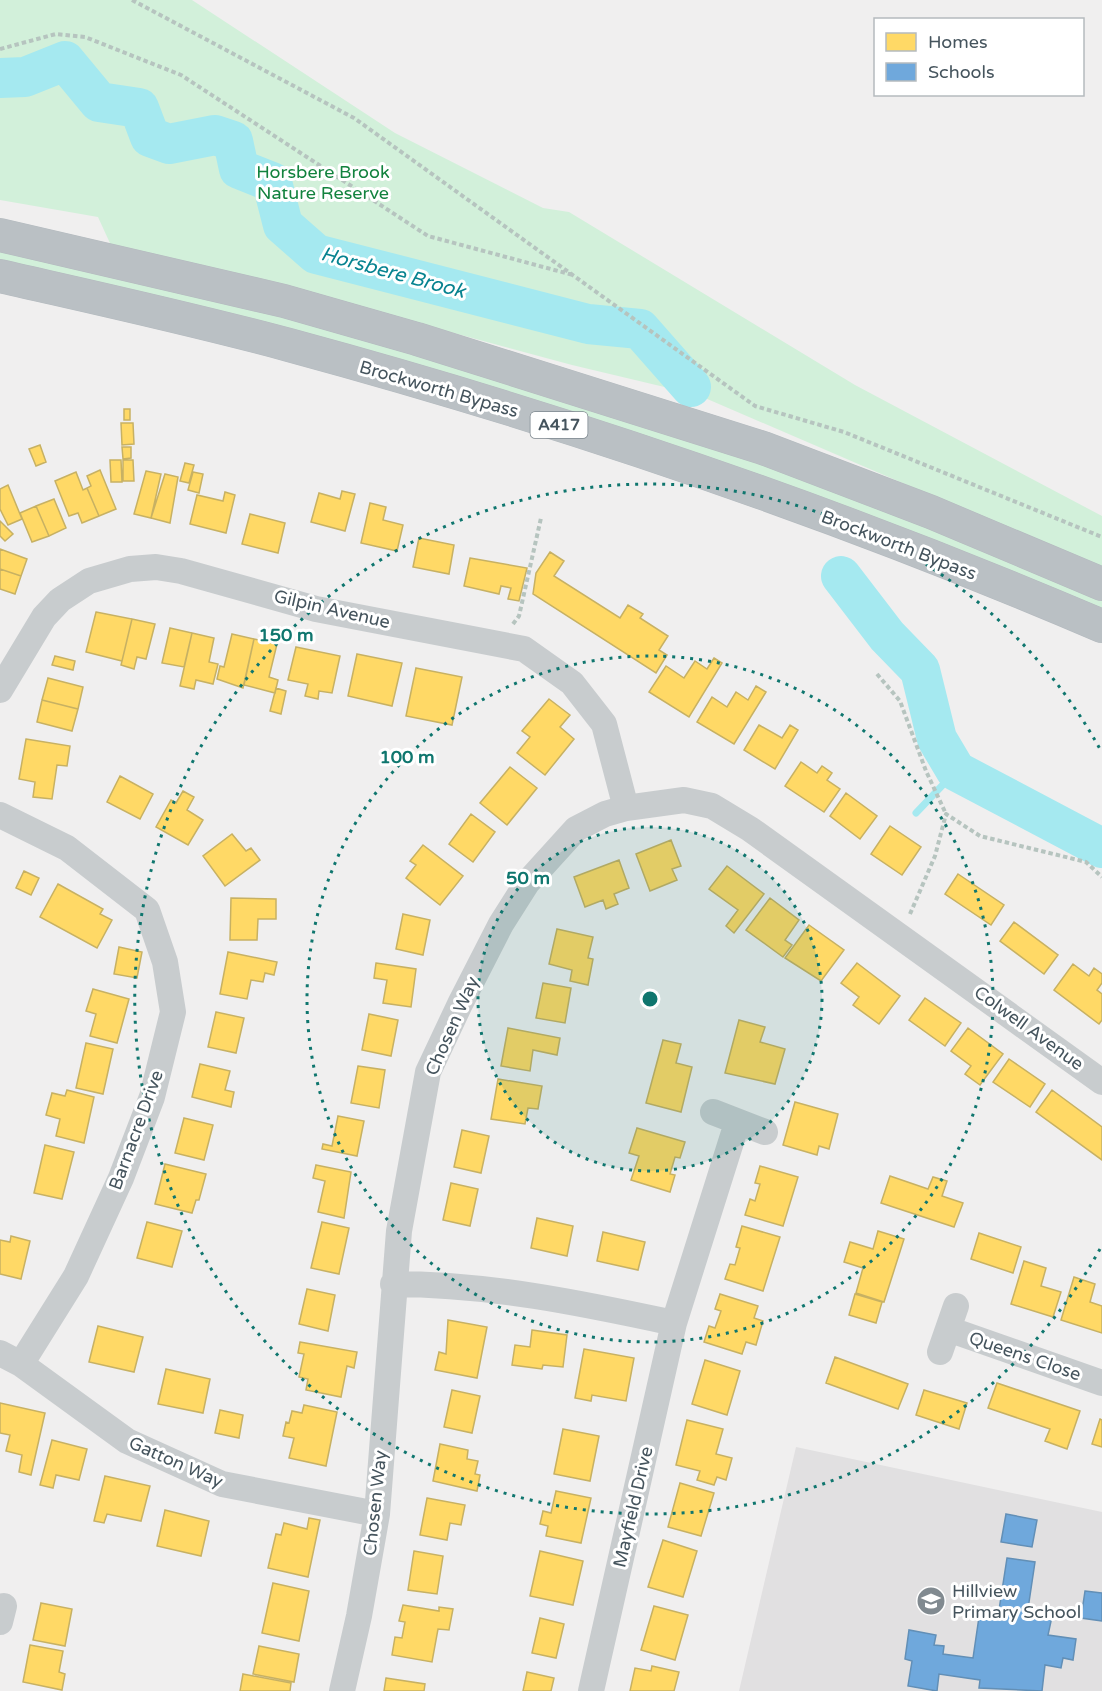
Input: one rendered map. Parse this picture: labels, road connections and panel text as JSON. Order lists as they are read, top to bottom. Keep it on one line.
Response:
{"streets":{"highway":["Brockworth Bypass","A417"],"street":["Gilpin Avenue","Chosen Way","Colwell Avenue","Barnacre Drive","Queens Close","Gatton Way","Mayfield Drive"]},"crossings":[["Gilpin Avenue","Chosen Way"],["Chosen Way","Colwell Avenue"],["Chosen Way","Gatton Way"],["Barnacre Drive","Gatton Way"]],"water":["Horsbere Brook"],"parks":["Horsbere Brook Nature Reserve"],"places":{"school or university":["Hillview Primary School"]},"legend":["Homes","Schools"],"rings":["150 m","100 m","50 m"]}
